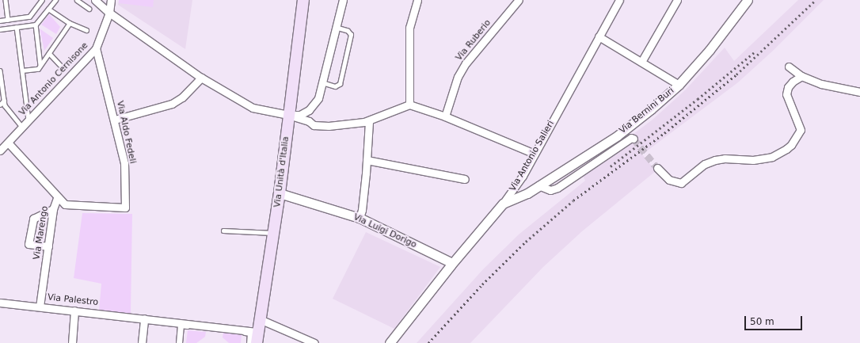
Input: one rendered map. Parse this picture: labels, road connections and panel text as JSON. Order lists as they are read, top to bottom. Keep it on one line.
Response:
{"streets":{"main road":["Via Unità d'Italia"],"street":["Via Ruberio","Via Antonio Cernisone","Via Bernini Buri","Via Aldo Fedeli","Via Antonio Salieri","Via Luigi Dorigo","Via Marengo","Via Palestro"]},"crossings":[["Via Antonio Cernisone","Via Aldo Fedeli"],["Via Antonio Cernisone","Via Marengo"],["Via Bernini Buri","Via Antonio Salieri"],["Via Aldo Fedeli","Via Marengo"],["Via Antonio Salieri","Via Luigi Dorigo"],["Via Unità d'Italia","Via Luigi Dorigo"],["Via Unità d'Italia","Via Palestro"],["Via Marengo","Via Palestro"]],"scale_bar":"50 m"}
